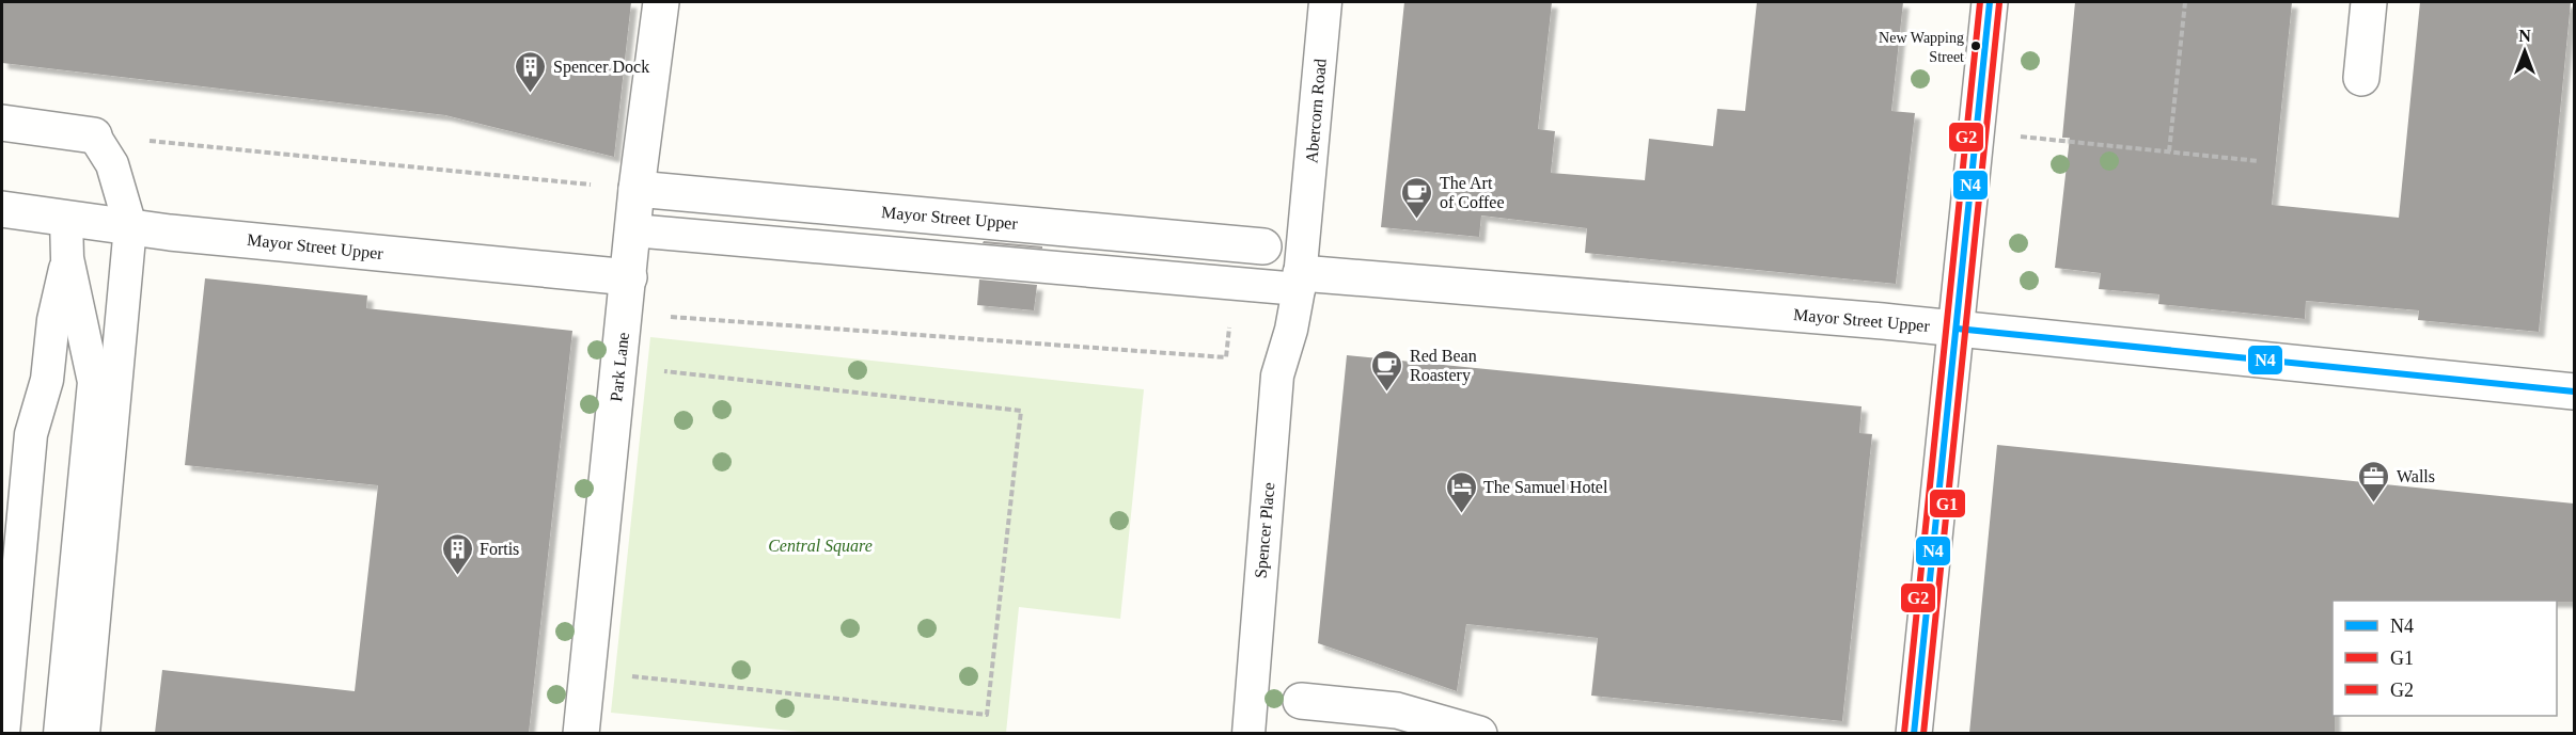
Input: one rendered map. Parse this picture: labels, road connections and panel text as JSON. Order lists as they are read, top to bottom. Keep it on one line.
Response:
{"streets":{"street":["Mayor Street Upper","Park Lane"],"lane":["Abercorn Road","Spencer Place"]},"crossings":[["Abercorn Road","Mayor Street Upper"],["Abercorn Road","Spencer Place"],["Mayor Street Upper","Park Lane"],["Mayor Street Upper","Spencer Place"]],"parks":["Central Square"],"places":{"other":["New Wapping Street"],"building":["Spencer Dock","Fortis"],"cafe":["The Art of Coffee","Red Bean Roastery"],"office":["Walls"],"hotel":["The Samuel Hotel"]},"lines":["transit line N4","transit line G2","transit line G1"],"legend":["N4","G1","G2"],"north":"top"}
